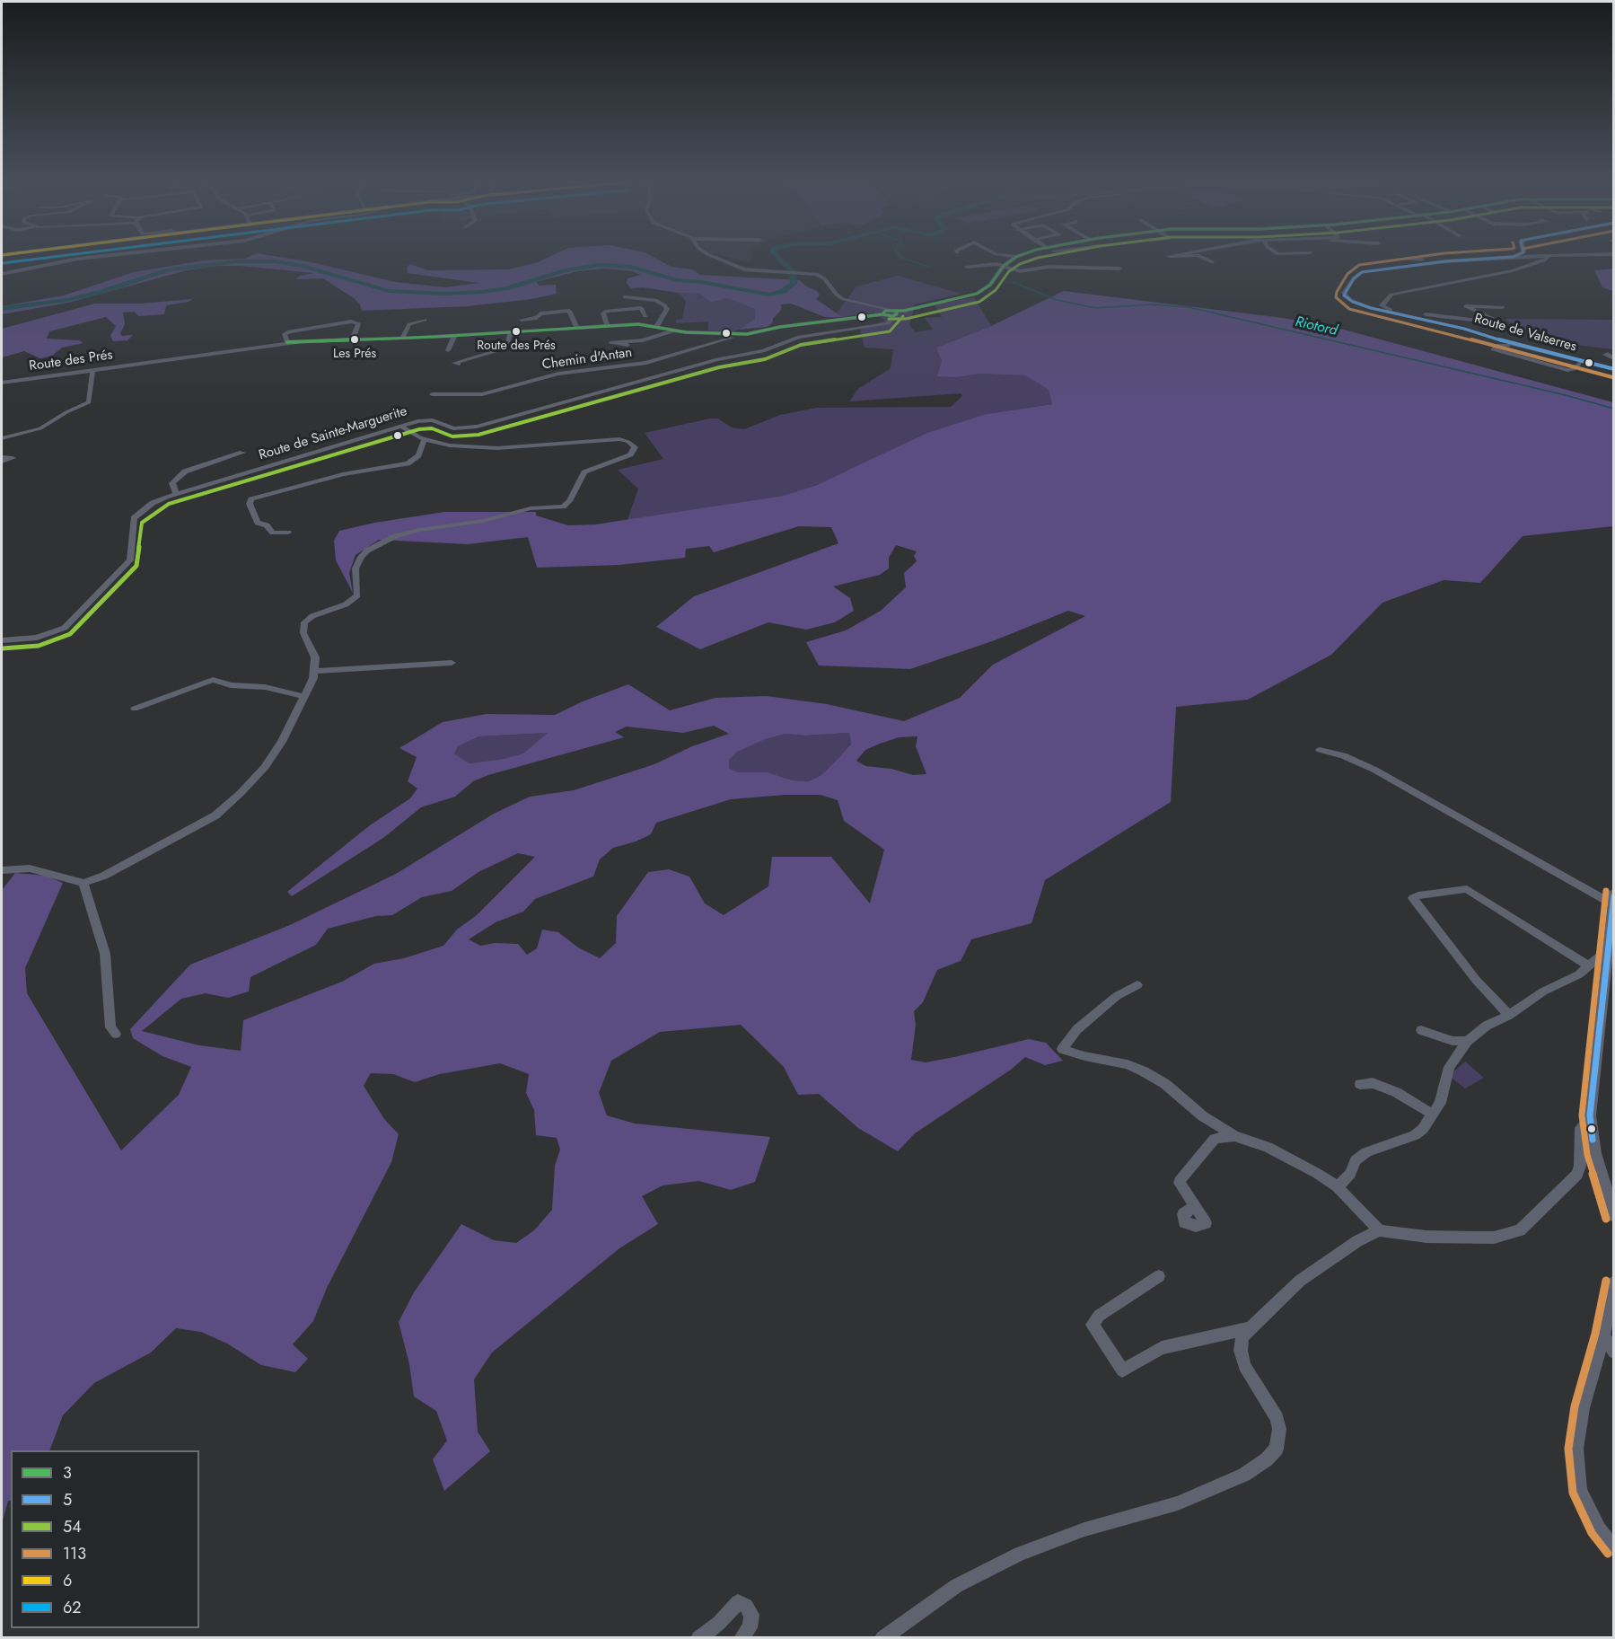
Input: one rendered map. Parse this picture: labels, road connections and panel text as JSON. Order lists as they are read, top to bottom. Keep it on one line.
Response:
{"streets":{"street":["Route de Valserres","Chemin d'Antan","Route des Prés","Route de Sainte-Marguerite"]},"crossings":[["Chemin d'Antan","Route des Prés"],["Route des Prés","Route de Sainte-Marguerite"]],"water":["Riotord"],"places":["Route des Prés","Les Prés"],"lines":["transit line 3","transit line 5","transit line 54","transit line 113","transit line 62"],"legend":["3","5","54","113","6","62"]}
